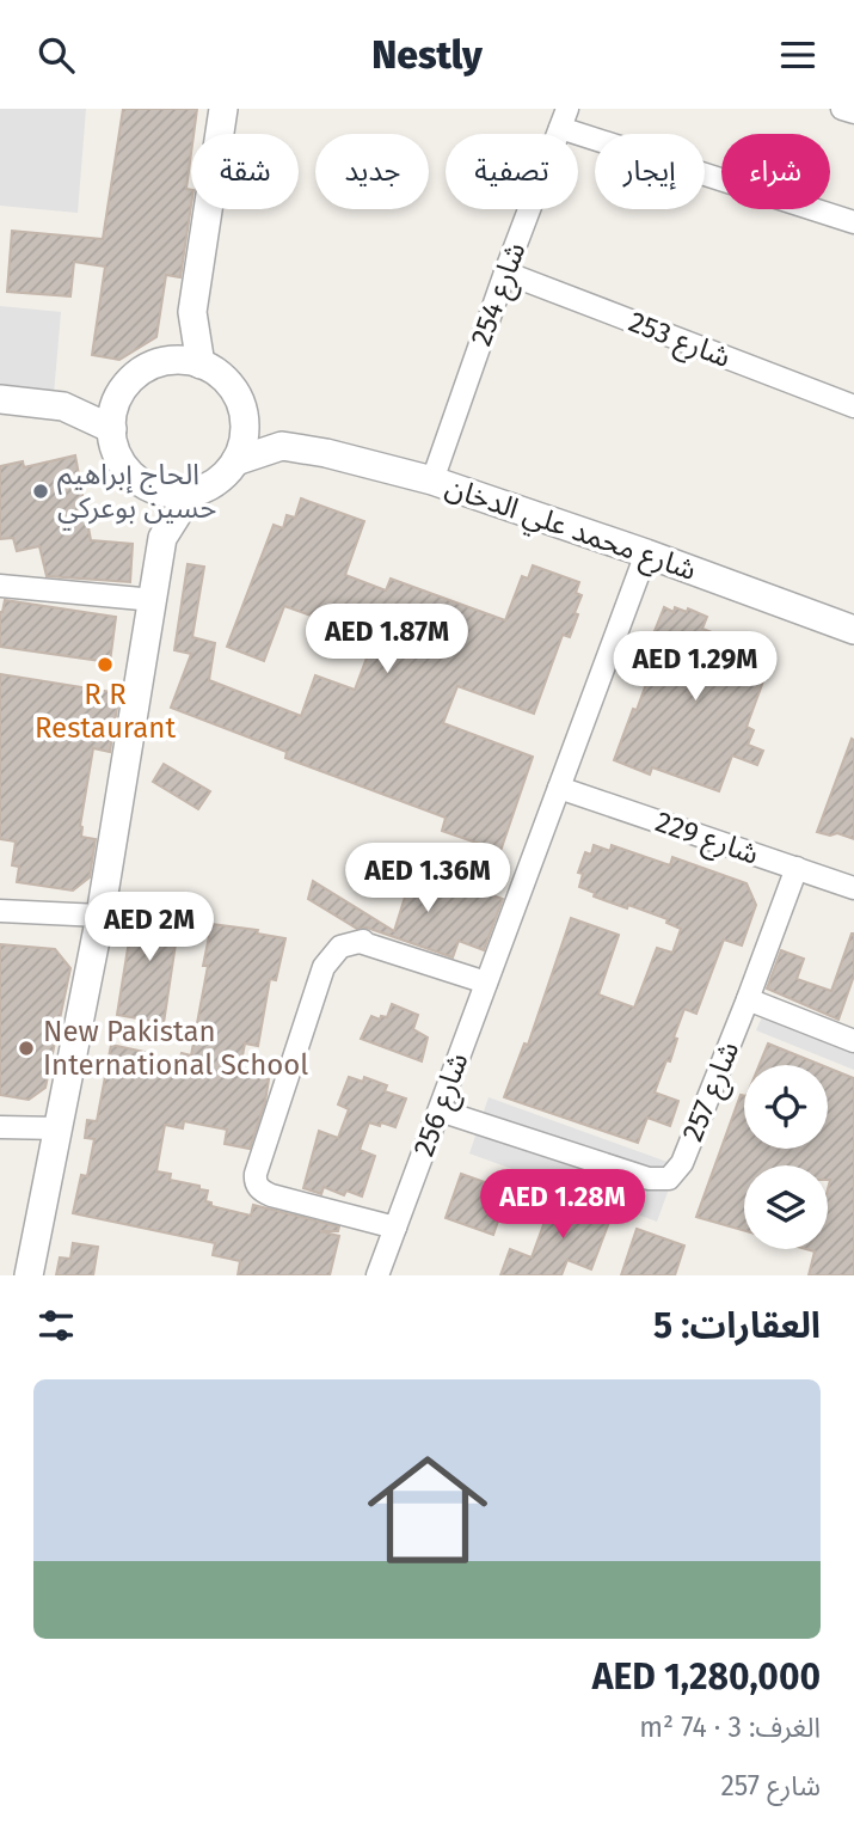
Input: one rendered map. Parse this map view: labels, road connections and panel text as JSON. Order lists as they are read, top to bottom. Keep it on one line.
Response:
{"streets":{"street":["شارع 254","شارع 253","شارع محمد علي الدخان","شارع 229","شارع 257","شارع 256"]},"crossings":[["شارع 254","شارع 253"],["شارع 254","شارع محمد علي الدخان"],["شارع محمد علي الدخان","شارع 256"],["شارع 229","شارع 257"],["شارع 229","شارع 256"],["شارع 257","شارع 256"]],"places":["الحاج إبراهيم حسين بوعركي","R R Restaurant","New Pakistan International School"],"page":{"header":"Nestly","chip":["شراء","إيجار","تصفية","جديد","شقة"],"price":["AED 1.87M","AED 1.29M","AED 1.36M","AED 2M","AED 1.28M"],"heading":"العقارات: 5","list":[{"name":"AED 1,280,000","note":"الغرف: 3 · 74 m² · شارع 257"}]}}
